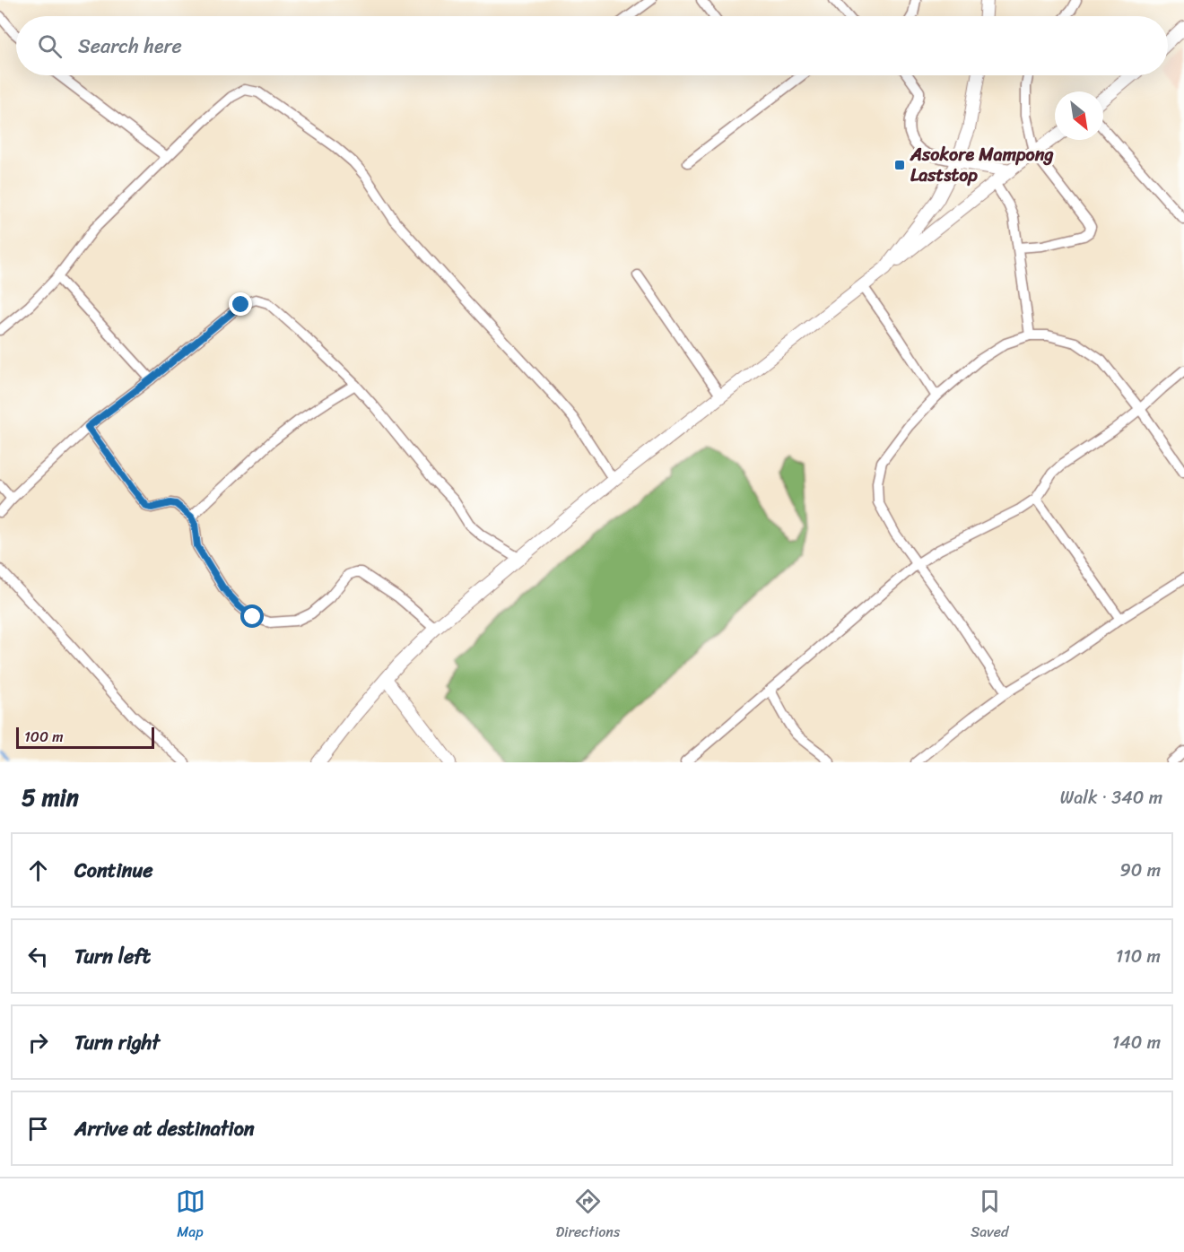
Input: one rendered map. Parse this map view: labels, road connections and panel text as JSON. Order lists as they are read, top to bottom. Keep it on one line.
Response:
{"places":{"transit":["Asokore Mampong Laststop"]},"scale_bar":"100 m","north":"bottom right","page":{"search":"Search here","scale":"100 m","heading":["5 min","Walk · 340 m"],"list":[["Continue","90 m"],["Turn left","110 m"],["Turn right","140 m"],"Arrive at destination"],"nav":["Map","Directions","Saved"]}}
